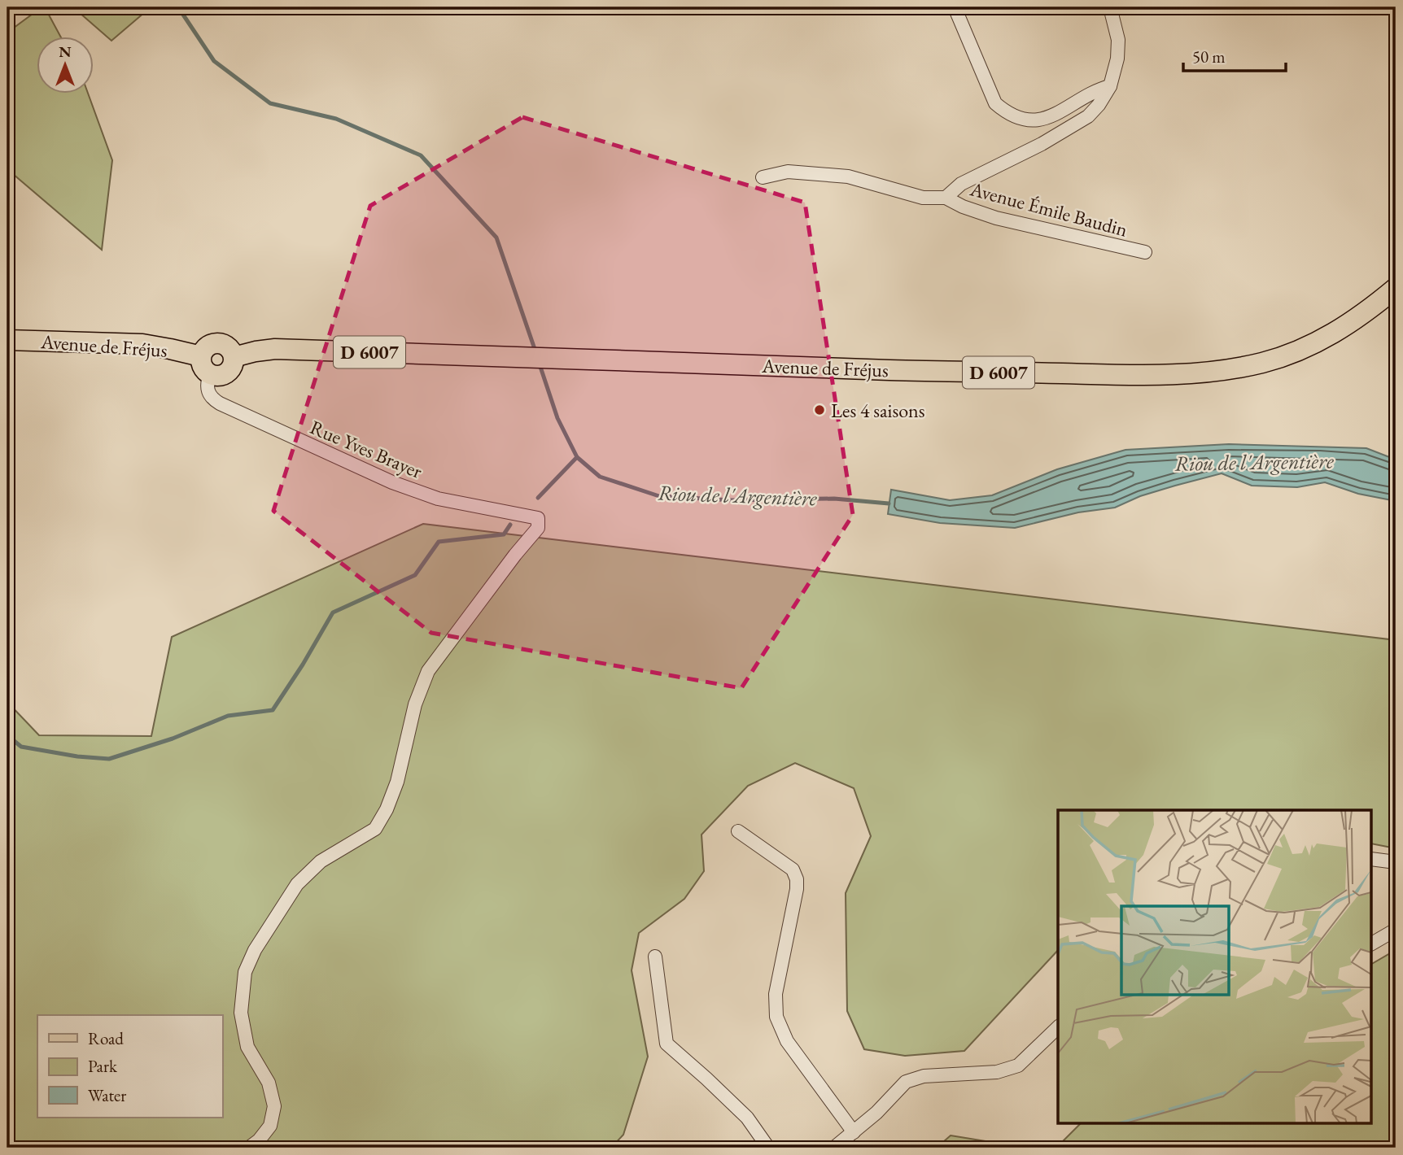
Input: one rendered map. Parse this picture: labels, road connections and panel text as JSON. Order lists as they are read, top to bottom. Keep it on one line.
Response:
{"streets":{"main road":["Avenue de Fréjus","D 6007"],"street":["Avenue Émile Baudin","Rue Yves Brayer"]},"crossings":[["Avenue de Fréjus","Rue Yves Brayer"]],"water":["Riou de l'Argentière"],"places":["Les 4 saisons"],"legend":["Road","Park","Water"],"scale_bar":"50 m","north":"top"}
